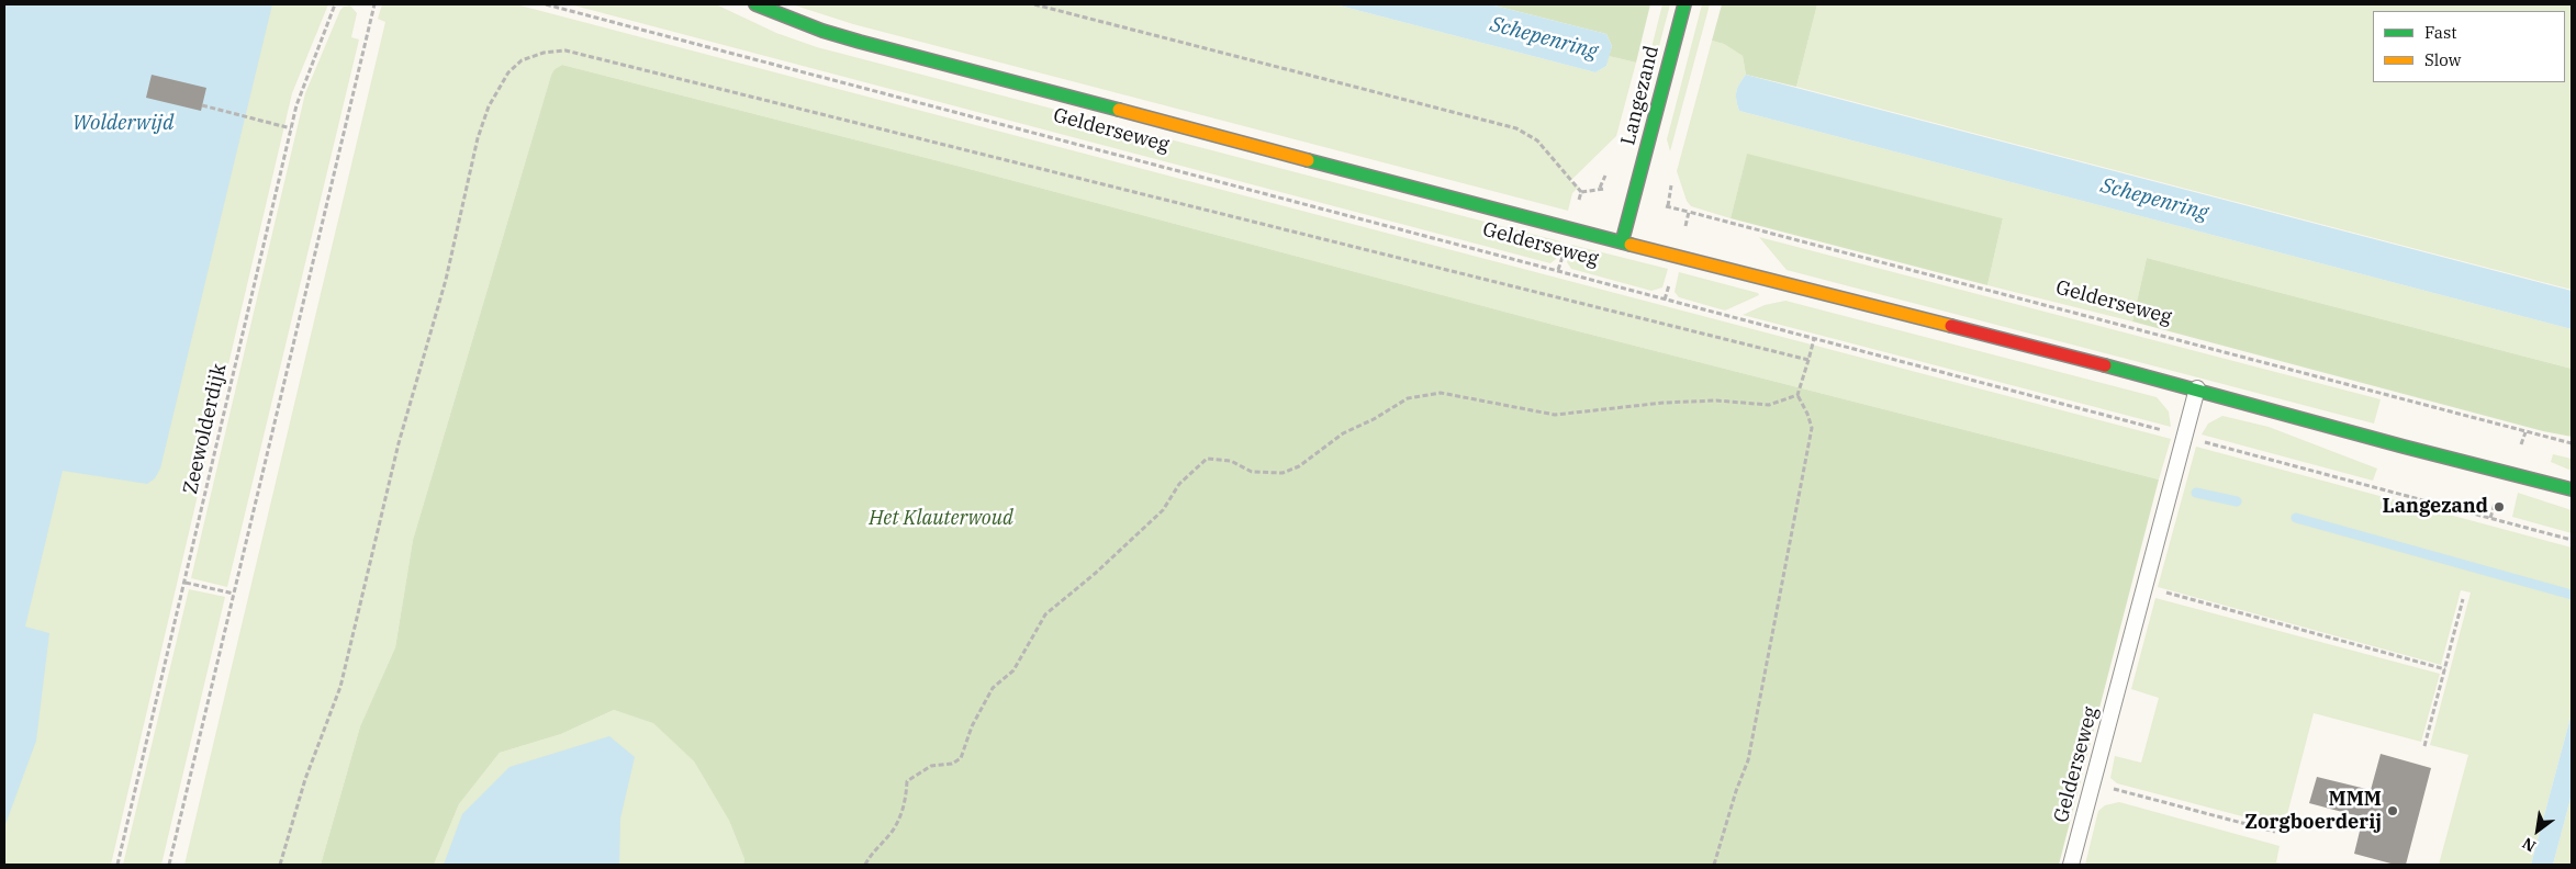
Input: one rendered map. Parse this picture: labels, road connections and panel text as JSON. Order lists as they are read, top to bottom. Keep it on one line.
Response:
{"streets":{"street":["Langezand","Gelderseweg"],"path":["Zeewolderdijk"]},"crossings":[["Langezand","Gelderseweg"]],"water":["Schepenring","Wolderwijd"],"parks":["Het Klauterwoud"],"places":["Langezand","MMM Zorgboerderij"],"legend":["Fast","Slow"],"north":"bottom left"}
